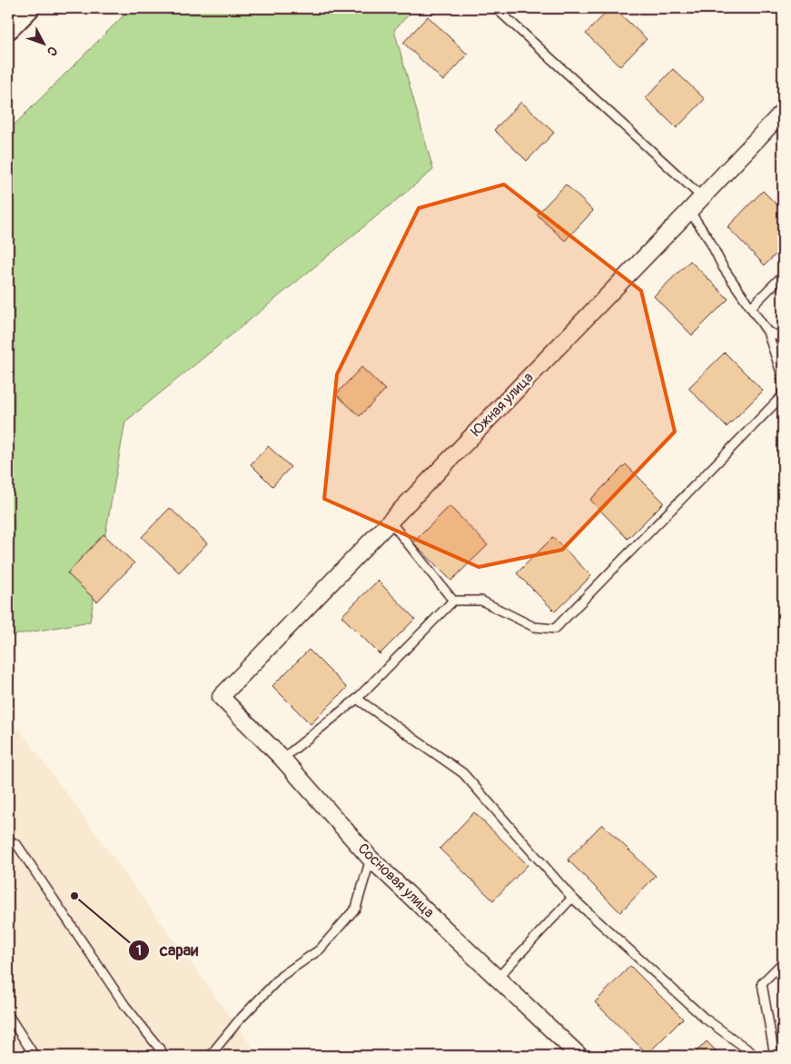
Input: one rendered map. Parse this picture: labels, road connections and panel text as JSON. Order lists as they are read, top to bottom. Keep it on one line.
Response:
{"streets":{"street":["Южная улица","Сосновая улица"]},"crossings":[["Южная улица","Сосновая улица"]],"places":["сараи"],"north":"bottom right"}
